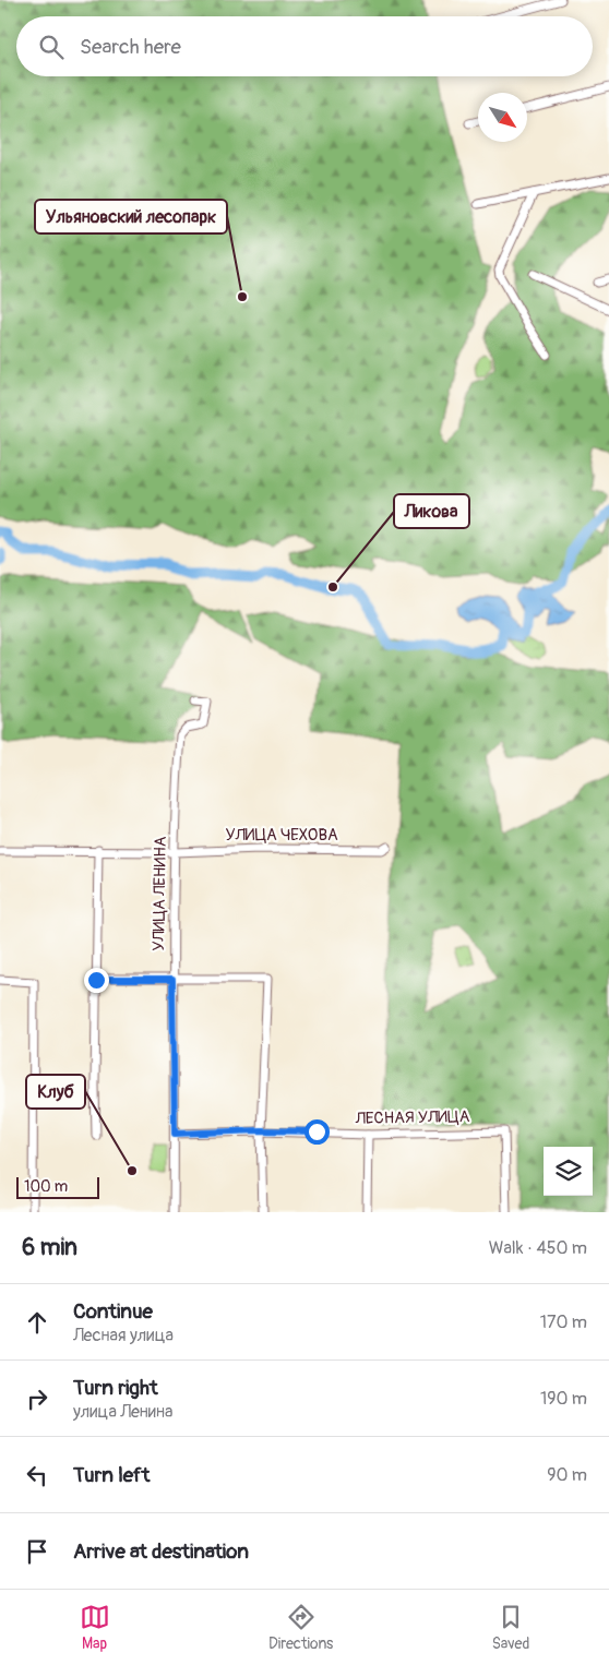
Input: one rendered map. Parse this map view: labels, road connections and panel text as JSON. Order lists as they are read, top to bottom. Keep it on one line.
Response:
{"streets":{"street":["УЛИЦА ЧЕХОВА","УЛИЦА ЛЕНИНА","ЛЕСНАЯ УЛИЦА"]},"crossings":[["УЛИЦА ЧЕХОВА","УЛИЦА ЛЕНИНА"],["УЛИЦА ЛЕНИНА","ЛЕСНАЯ УЛИЦА"]],"places":["Ульяновский лесопарк","Ликова","Клуб"],"scale_bar":"100 m","north":"bottom right","page":{"search":"Search here","scale":"100 m","heading":["6 min","Walk · 450 m"],"list":[["Continue","Лесная улица","170 m"],["Turn right","улица Ленина","190 m"],["Turn left","90 m"],"Arrive at destination"],"nav":["Map","Directions","Saved"]}}
